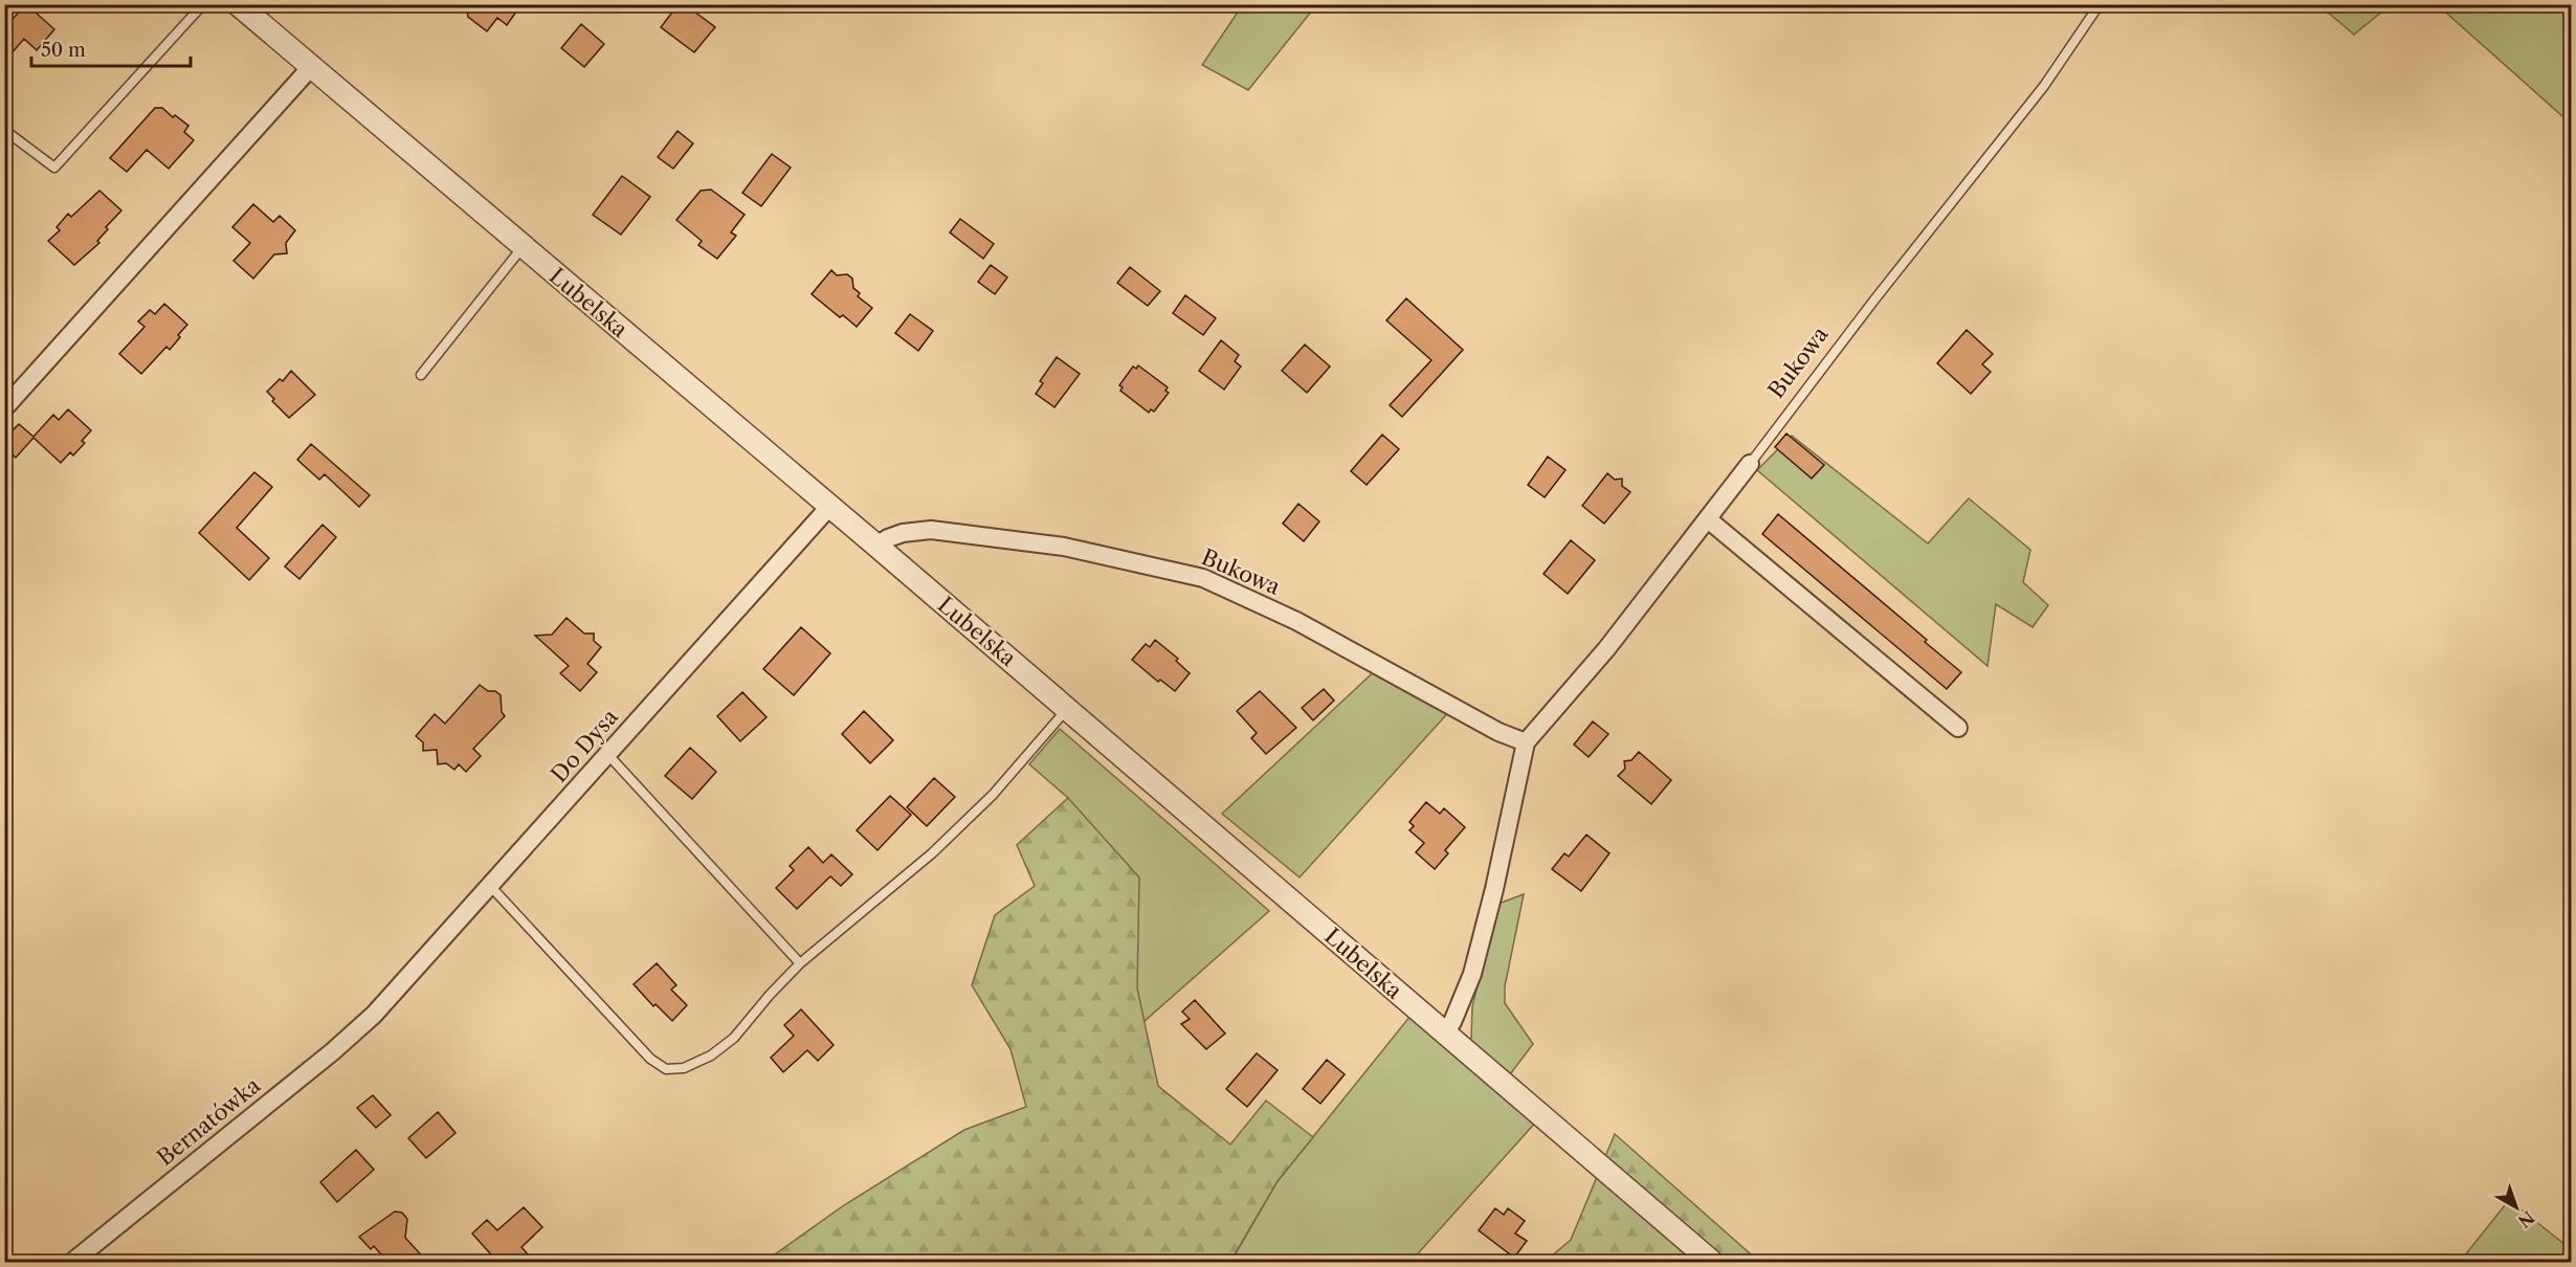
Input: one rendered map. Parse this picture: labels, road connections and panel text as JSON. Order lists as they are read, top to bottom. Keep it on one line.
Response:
{"streets":{"street":["Lubelska","Bukowa","Do Dysa","Bernatówka"]},"crossings":[["Lubelska","Bukowa"],["Lubelska","Do Dysa"],["Do Dysa","Bernatówka"]],"scale_bar":"50 m","north":"bottom right"}
